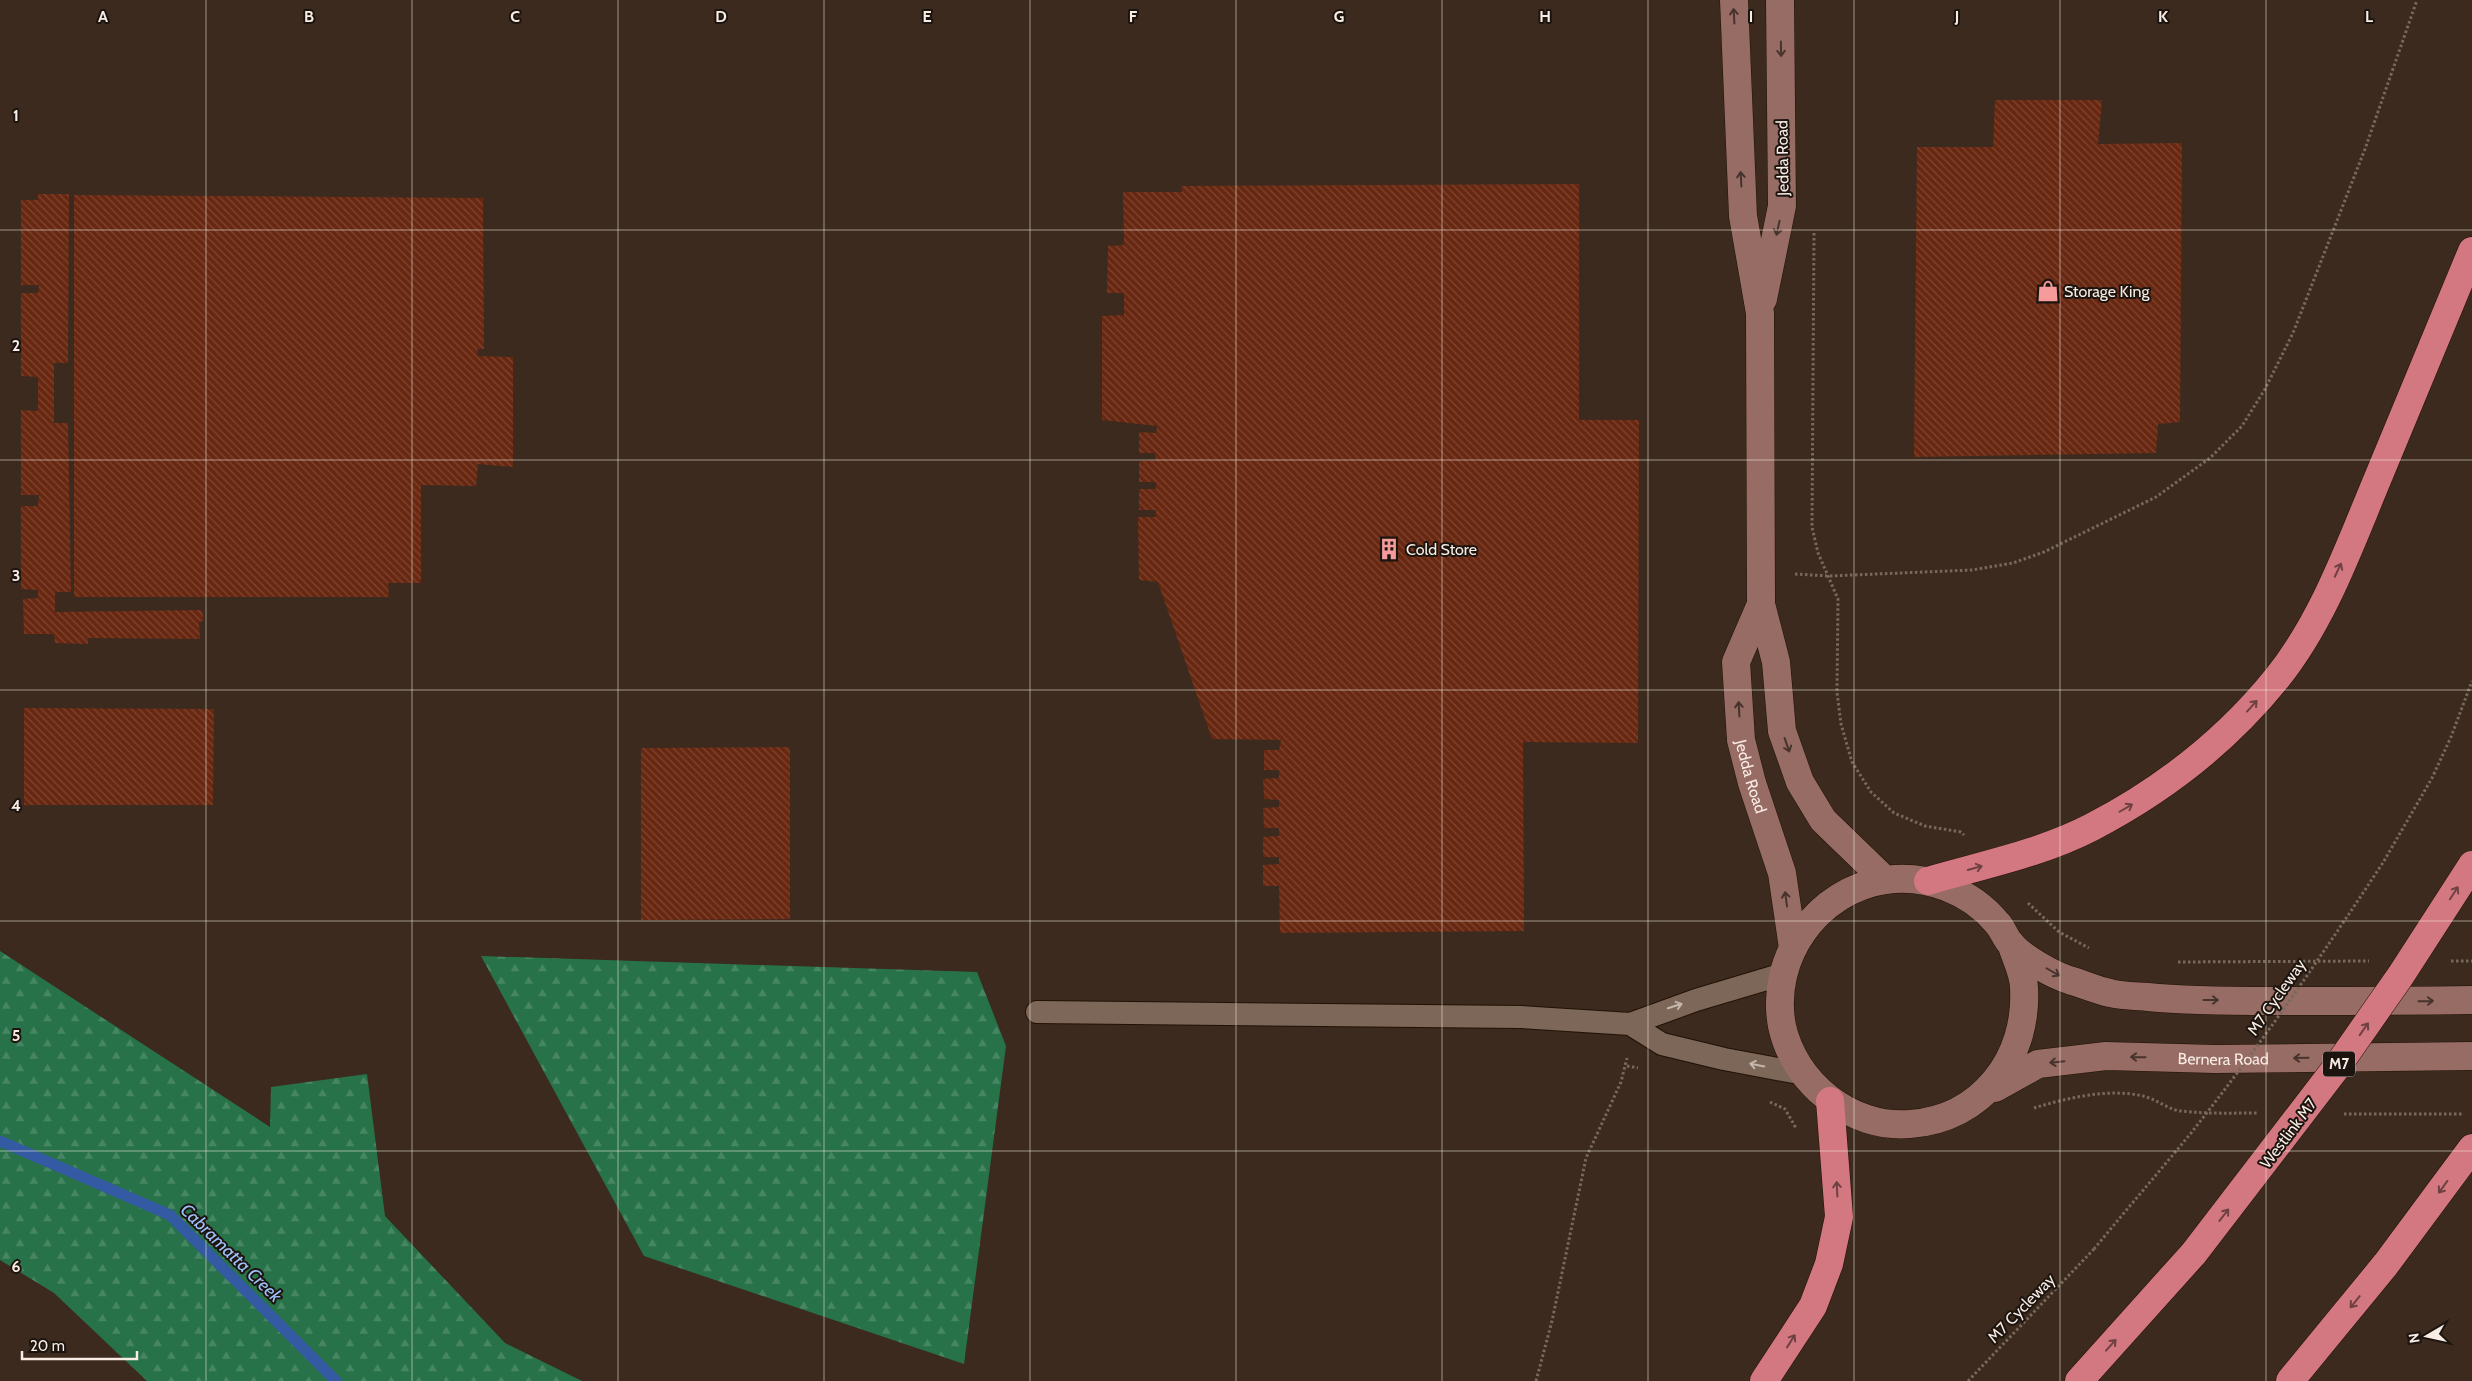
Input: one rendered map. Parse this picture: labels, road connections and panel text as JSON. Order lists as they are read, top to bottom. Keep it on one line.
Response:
{"streets":{"highway":["M7","Westlink M7"],"main road":["Jedda Road","Bernera Road"],"path":["M7 Cycleway"]},"crossings":[["Jedda Road","Bernera Road"]],"water":["Cabramatta Creek"],"places":{"shop":["Storage King"],"building":["Cold Store"]},"scale_bar":"20 m","north":"left","grid":{"columns":["A","B","C","D","E","F","G","H","I","J","K","L"],"rows":["1","2","3","4","5","6"]}}
